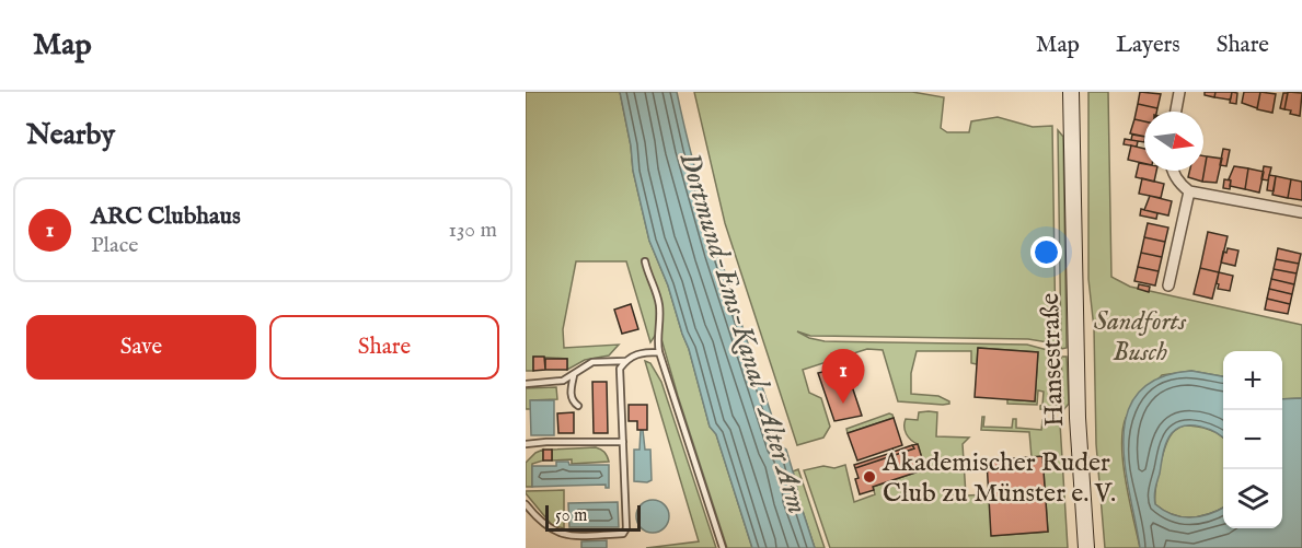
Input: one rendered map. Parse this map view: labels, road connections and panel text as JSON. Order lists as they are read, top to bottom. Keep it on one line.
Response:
{"streets":{"main road":["Hansestraße"]},"water":["Dortmund-Ems-Kanal – Alter Arm"],"parks":["Sandforts Busch"],"places":["Akademischer Ruder Club zu Münster e. V."],"scale_bar":"50 m","north":"right","page":{"header":"Map","nav":["Map","Layers","Share"],"heading":"Nearby","list":[{"mark":"1","name":"ARC Clubhaus","note":"Place","value":"130 m"}],"buttons":["Save","Share"],"pins":"1","map_buttons":["+","−"],"scale":"50 m"}}
